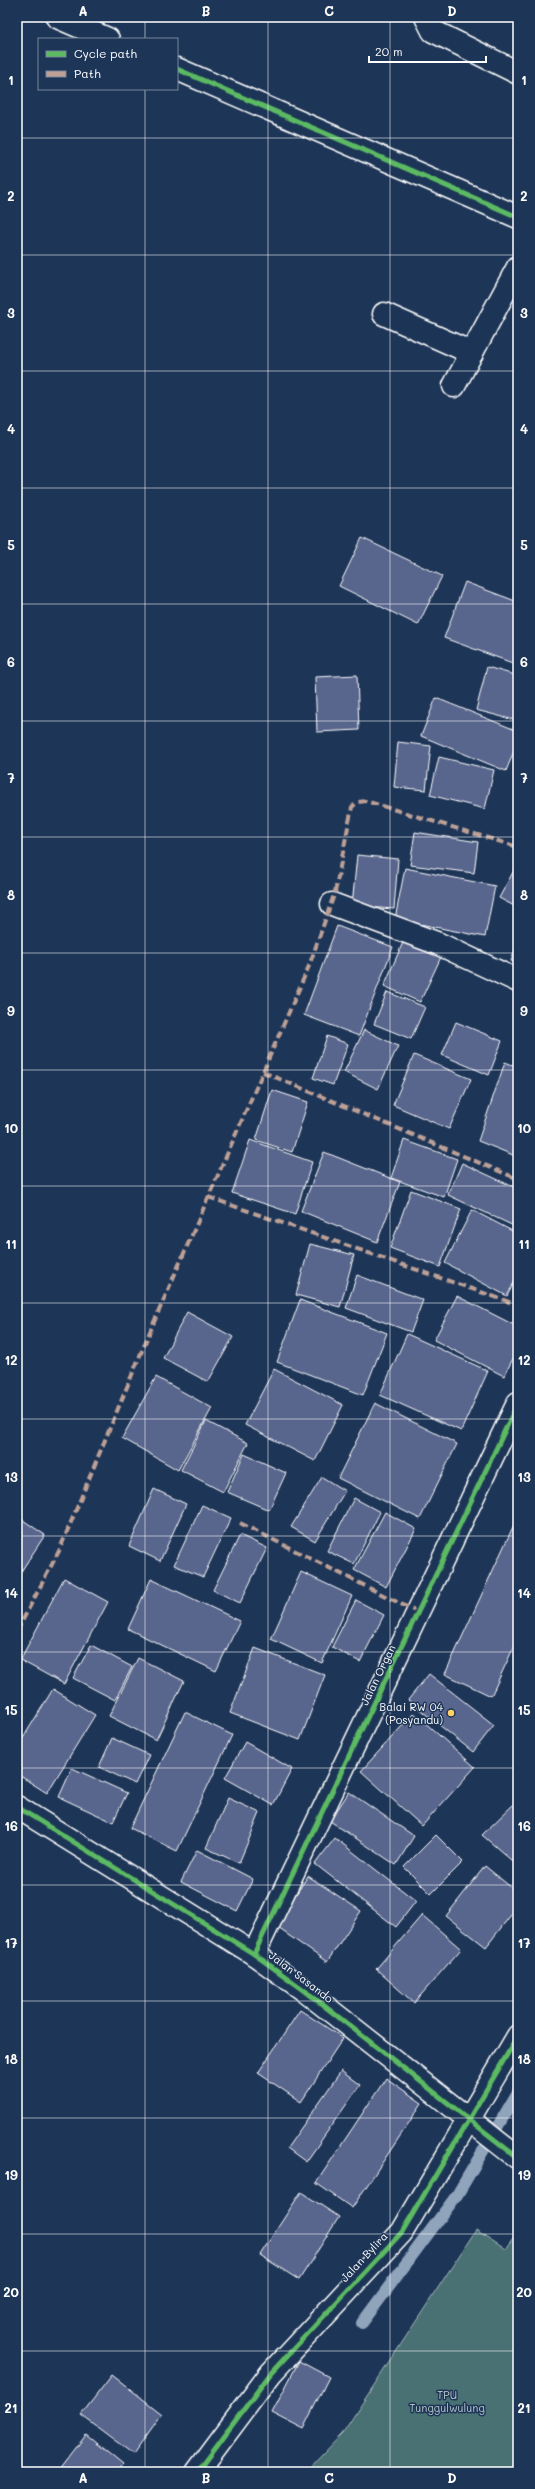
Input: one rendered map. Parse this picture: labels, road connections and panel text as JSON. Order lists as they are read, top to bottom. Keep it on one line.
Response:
{"streets":{"street":["Jalan Organ","Jalan Sasando","Jalan Bylira"]},"crossings":[["Jalan Organ","Jalan Sasando"],["Jalan Sasando","Jalan Bylira"]],"parks":["TPU Tunggulwulung"],"places":["Balai RW 04 (Posyandu)"],"legend":["Cycle path","Path"],"scale_bar":"20 m","grid":{"columns":["A","B","C","D"],"rows":["1","2","3","4","5","6","7","8","9","10","11","12","13","14","15","16","17","18","19","20","21"]}}
